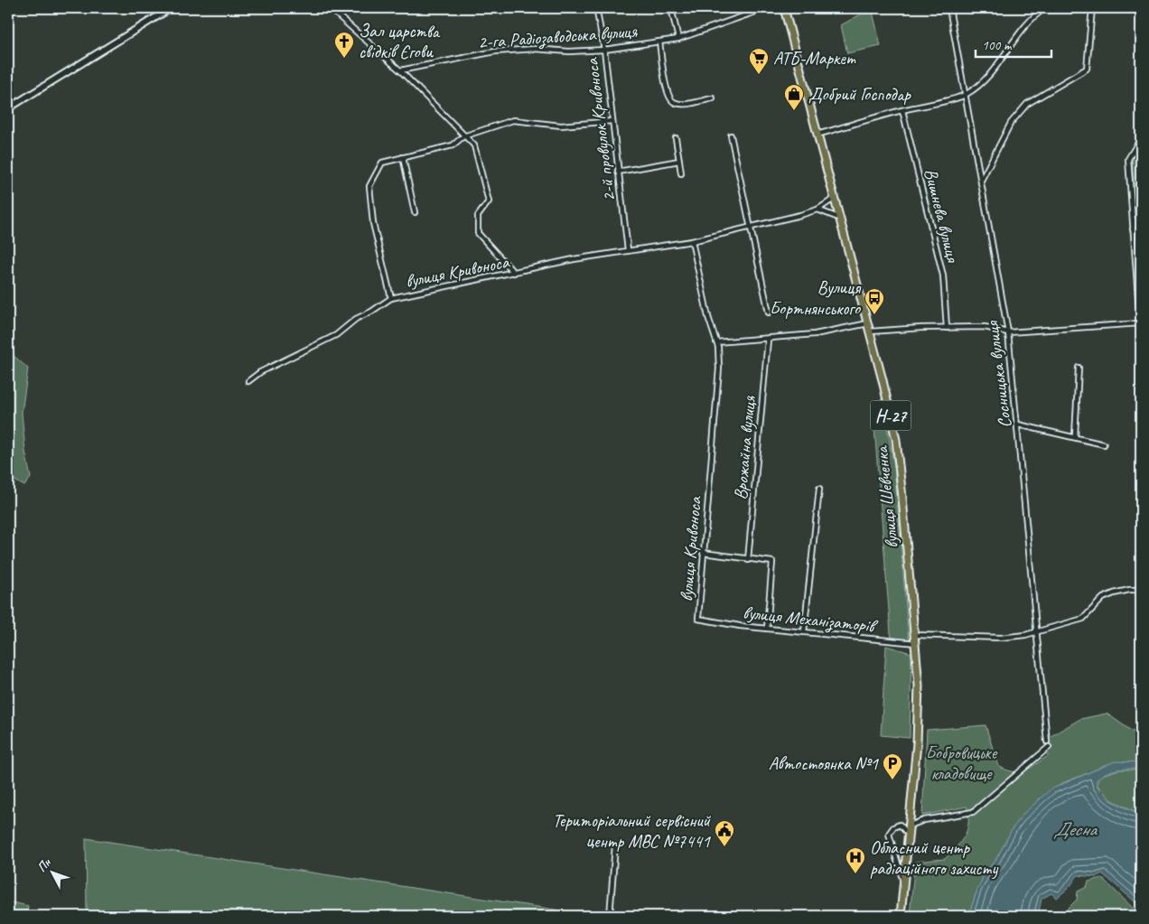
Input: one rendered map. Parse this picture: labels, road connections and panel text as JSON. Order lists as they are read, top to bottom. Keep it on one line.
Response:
{"streets":{"main road":["Н-27","вулиця Шевченка"],"street":["2-га Радіозаводська вулиця","2-й провулок Кривоноса","Вишнева вулиця","вулиця Кривоноса","Сосницька вулиця","Врожайна вулиця","вулиця Механізаторів"]},"crossings":[["2-га Радіозаводська вулиця","2-й провулок Кривоноса"],["2-й провулок Кривоноса","вулиця Кривоноса"],["вулиця Кривоноса","вулиця Шевченка"],["вулиця Кривоноса","вулиця Механізаторів"],["вулиця Шевченка","вулиця Механізаторів"]],"water":["Десна"],"parks":["Бобровицьке кладовище"],"places":{"church":["Зал царства свідків Єгови"],"supermarket":["АТБ-Маркет"],"shop":["Добрий Господар"],"bus stop":["Вулиця Бортнянського"],"parking":["Автостоянка №1"],"public building":["Територіальний сервісний центр МВС №7441"],"hospital":["Обласний центр радіаційного захисту"]},"scale_bar":"100 m","north":"top left"}
